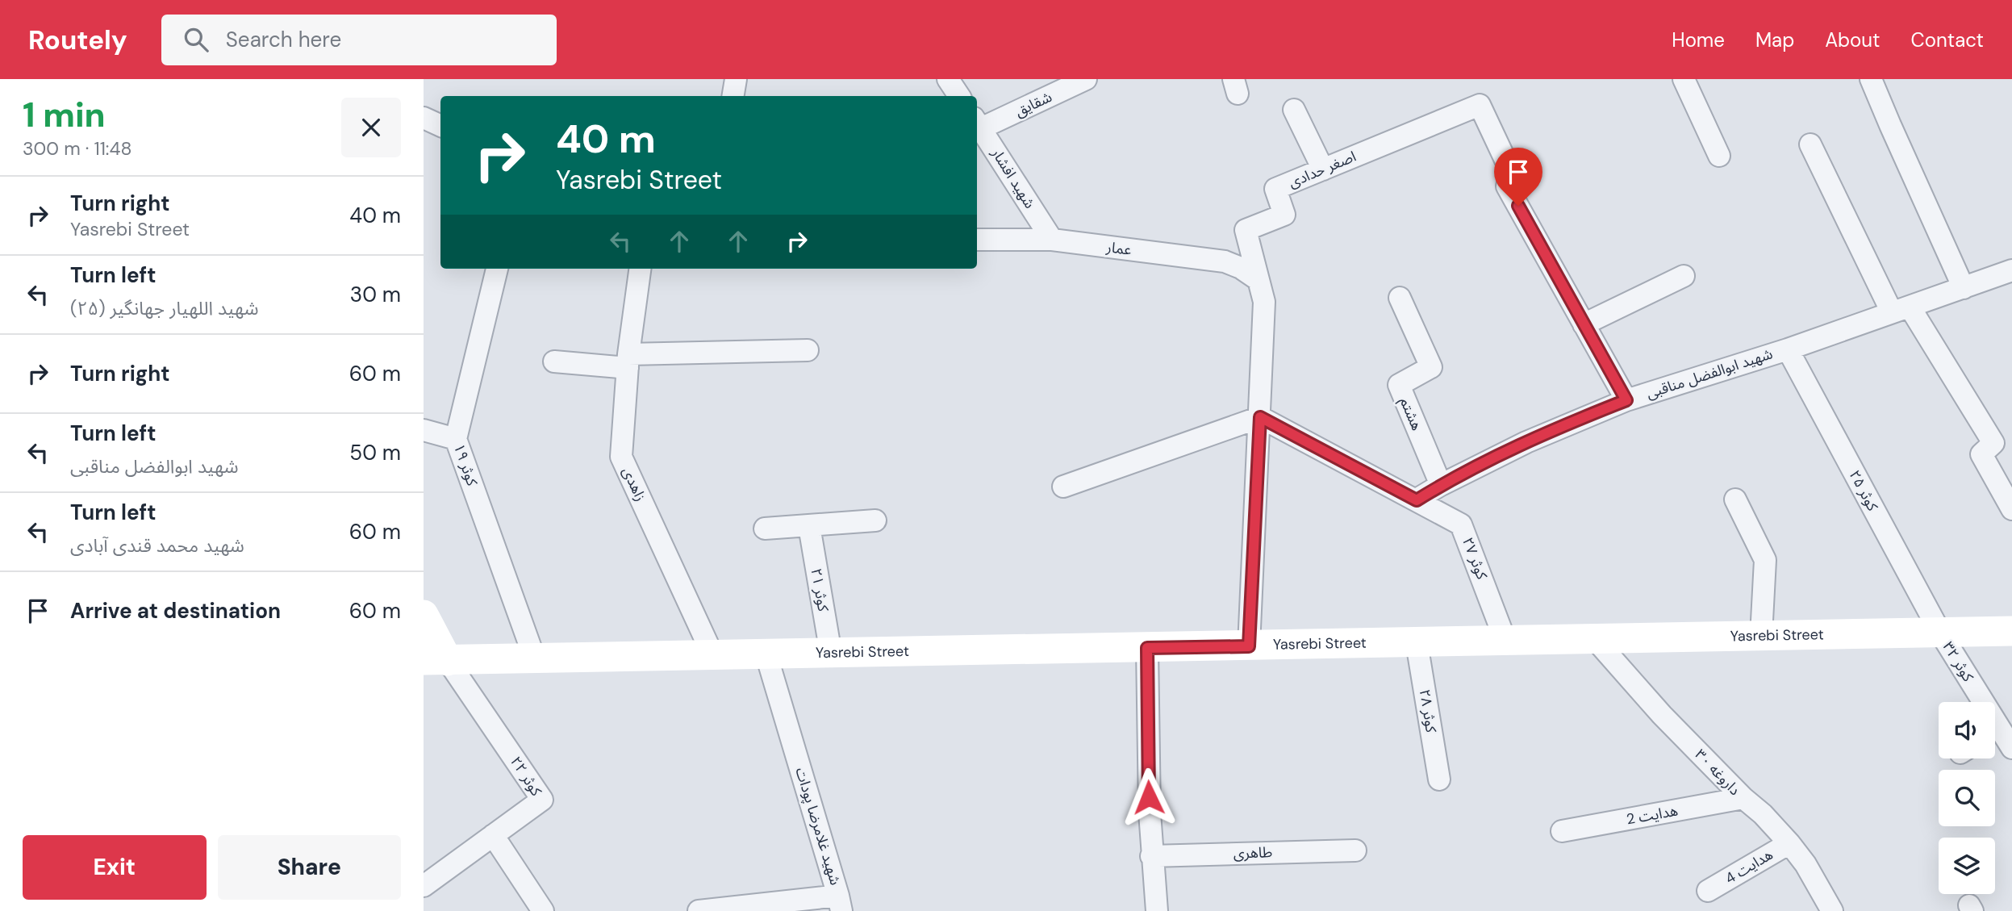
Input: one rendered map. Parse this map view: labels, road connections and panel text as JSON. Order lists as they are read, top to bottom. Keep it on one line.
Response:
{"streets":{"main road":["Yasrebi Street"],"street":["شقایق","اصغر حدادی","شهید افشار","عمار","شهید ابوالفضل مناقبی","هشتم","کوثر ۱۹","زاهدی","کوثر ۲۵","کوثر ۲۷","کوثر ۲۱","کوثر ۳۲","کوثر ۲۸","داروغه ۳۰","کوثر ۲۲","هدایت 2","شهید غلامرضا پودات","طاهری","هدایت 4"]},"crossings":[["شقایق","شهید افشار"],["اصغر حدادی","عمار"],["شهید افشار","عمار"],["شهید ابوالفضل مناقبی","هشتم"],["شهید ابوالفضل مناقبی","کوثر ۲۵"],["شهید ابوالفضل مناقبی","کوثر ۲۷"],["کوثر ۱۹","Yasrebi Street"],["زاهدی","Yasrebi Street"],["کوثر ۲۵","Yasrebi Street"],["کوثر ۲۵","کوثر ۳۲"],["کوثر ۲۷","Yasrebi Street"],["کوثر ۲۱","Yasrebi Street"],["Yasrebi Street","کوثر ۳۲"],["Yasrebi Street","کوثر ۲۸"],["Yasrebi Street","داروغه ۳۰"],["Yasrebi Street","کوثر ۲۲"],["Yasrebi Street","شهید غلامرضا پودات"],["داروغه ۳۰","هدایت 2"],["داروغه ۳۰","هدایت 4"]],"page":{"header":"Routely","search":"Search here","nav":["Home","Map","About","Contact"],"heading":["1 min","300 m · 11:48"],"turn":["40 m","Yasrebi Street"],"list":[{"name":"Turn right","note":"Yasrebi Street","value":"40 m"},{"name":"Turn left","note":"شهید اللهیار جهانگیر (۲۵)","value":"30 m"},{"name":"Turn right","value":"60 m"},{"name":"Turn left","note":"شهید ابوالفضل مناقبی","value":"50 m"},{"name":"Turn left","note":"شهید محمد قندی آبادی","value":"60 m"},{"name":"Arrive at destination","value":"60 m"}],"buttons":["Exit","Share"]}}
